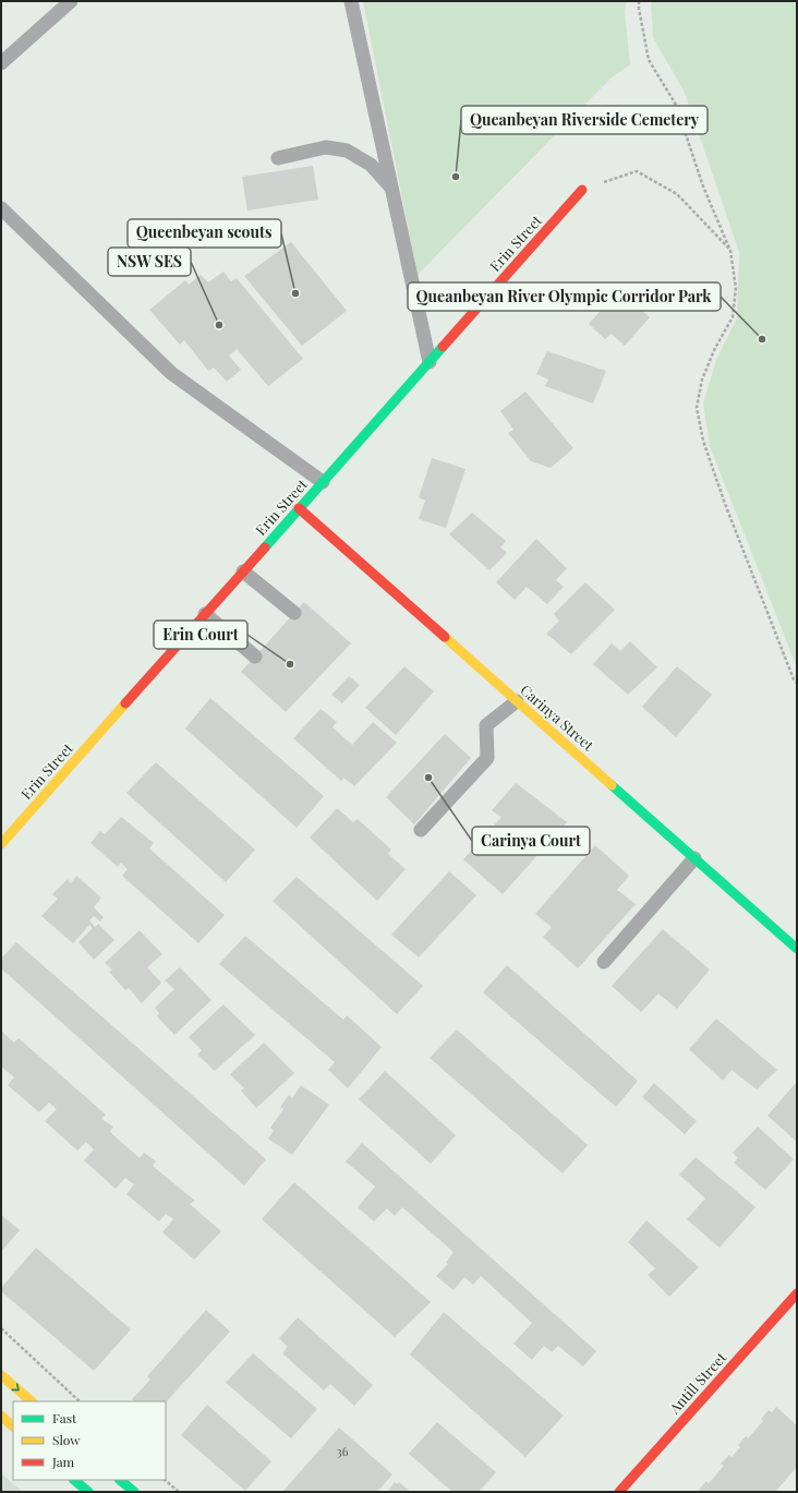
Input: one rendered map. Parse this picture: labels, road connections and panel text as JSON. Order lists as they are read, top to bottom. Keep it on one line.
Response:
{"streets":{"street":["Erin Street","Carinya Street","Antill Street"]},"crossings":[["Erin Street","Carinya Street"]],"places":["Queanbeyan Riverside Cemetery","Queenbeyan scouts","NSW SES","Queanbeyan River Olympic Corridor Park","Erin Court","Carinya Court"],"house_numbers":["36"],"legend":["Fast","Slow","Jam"]}
